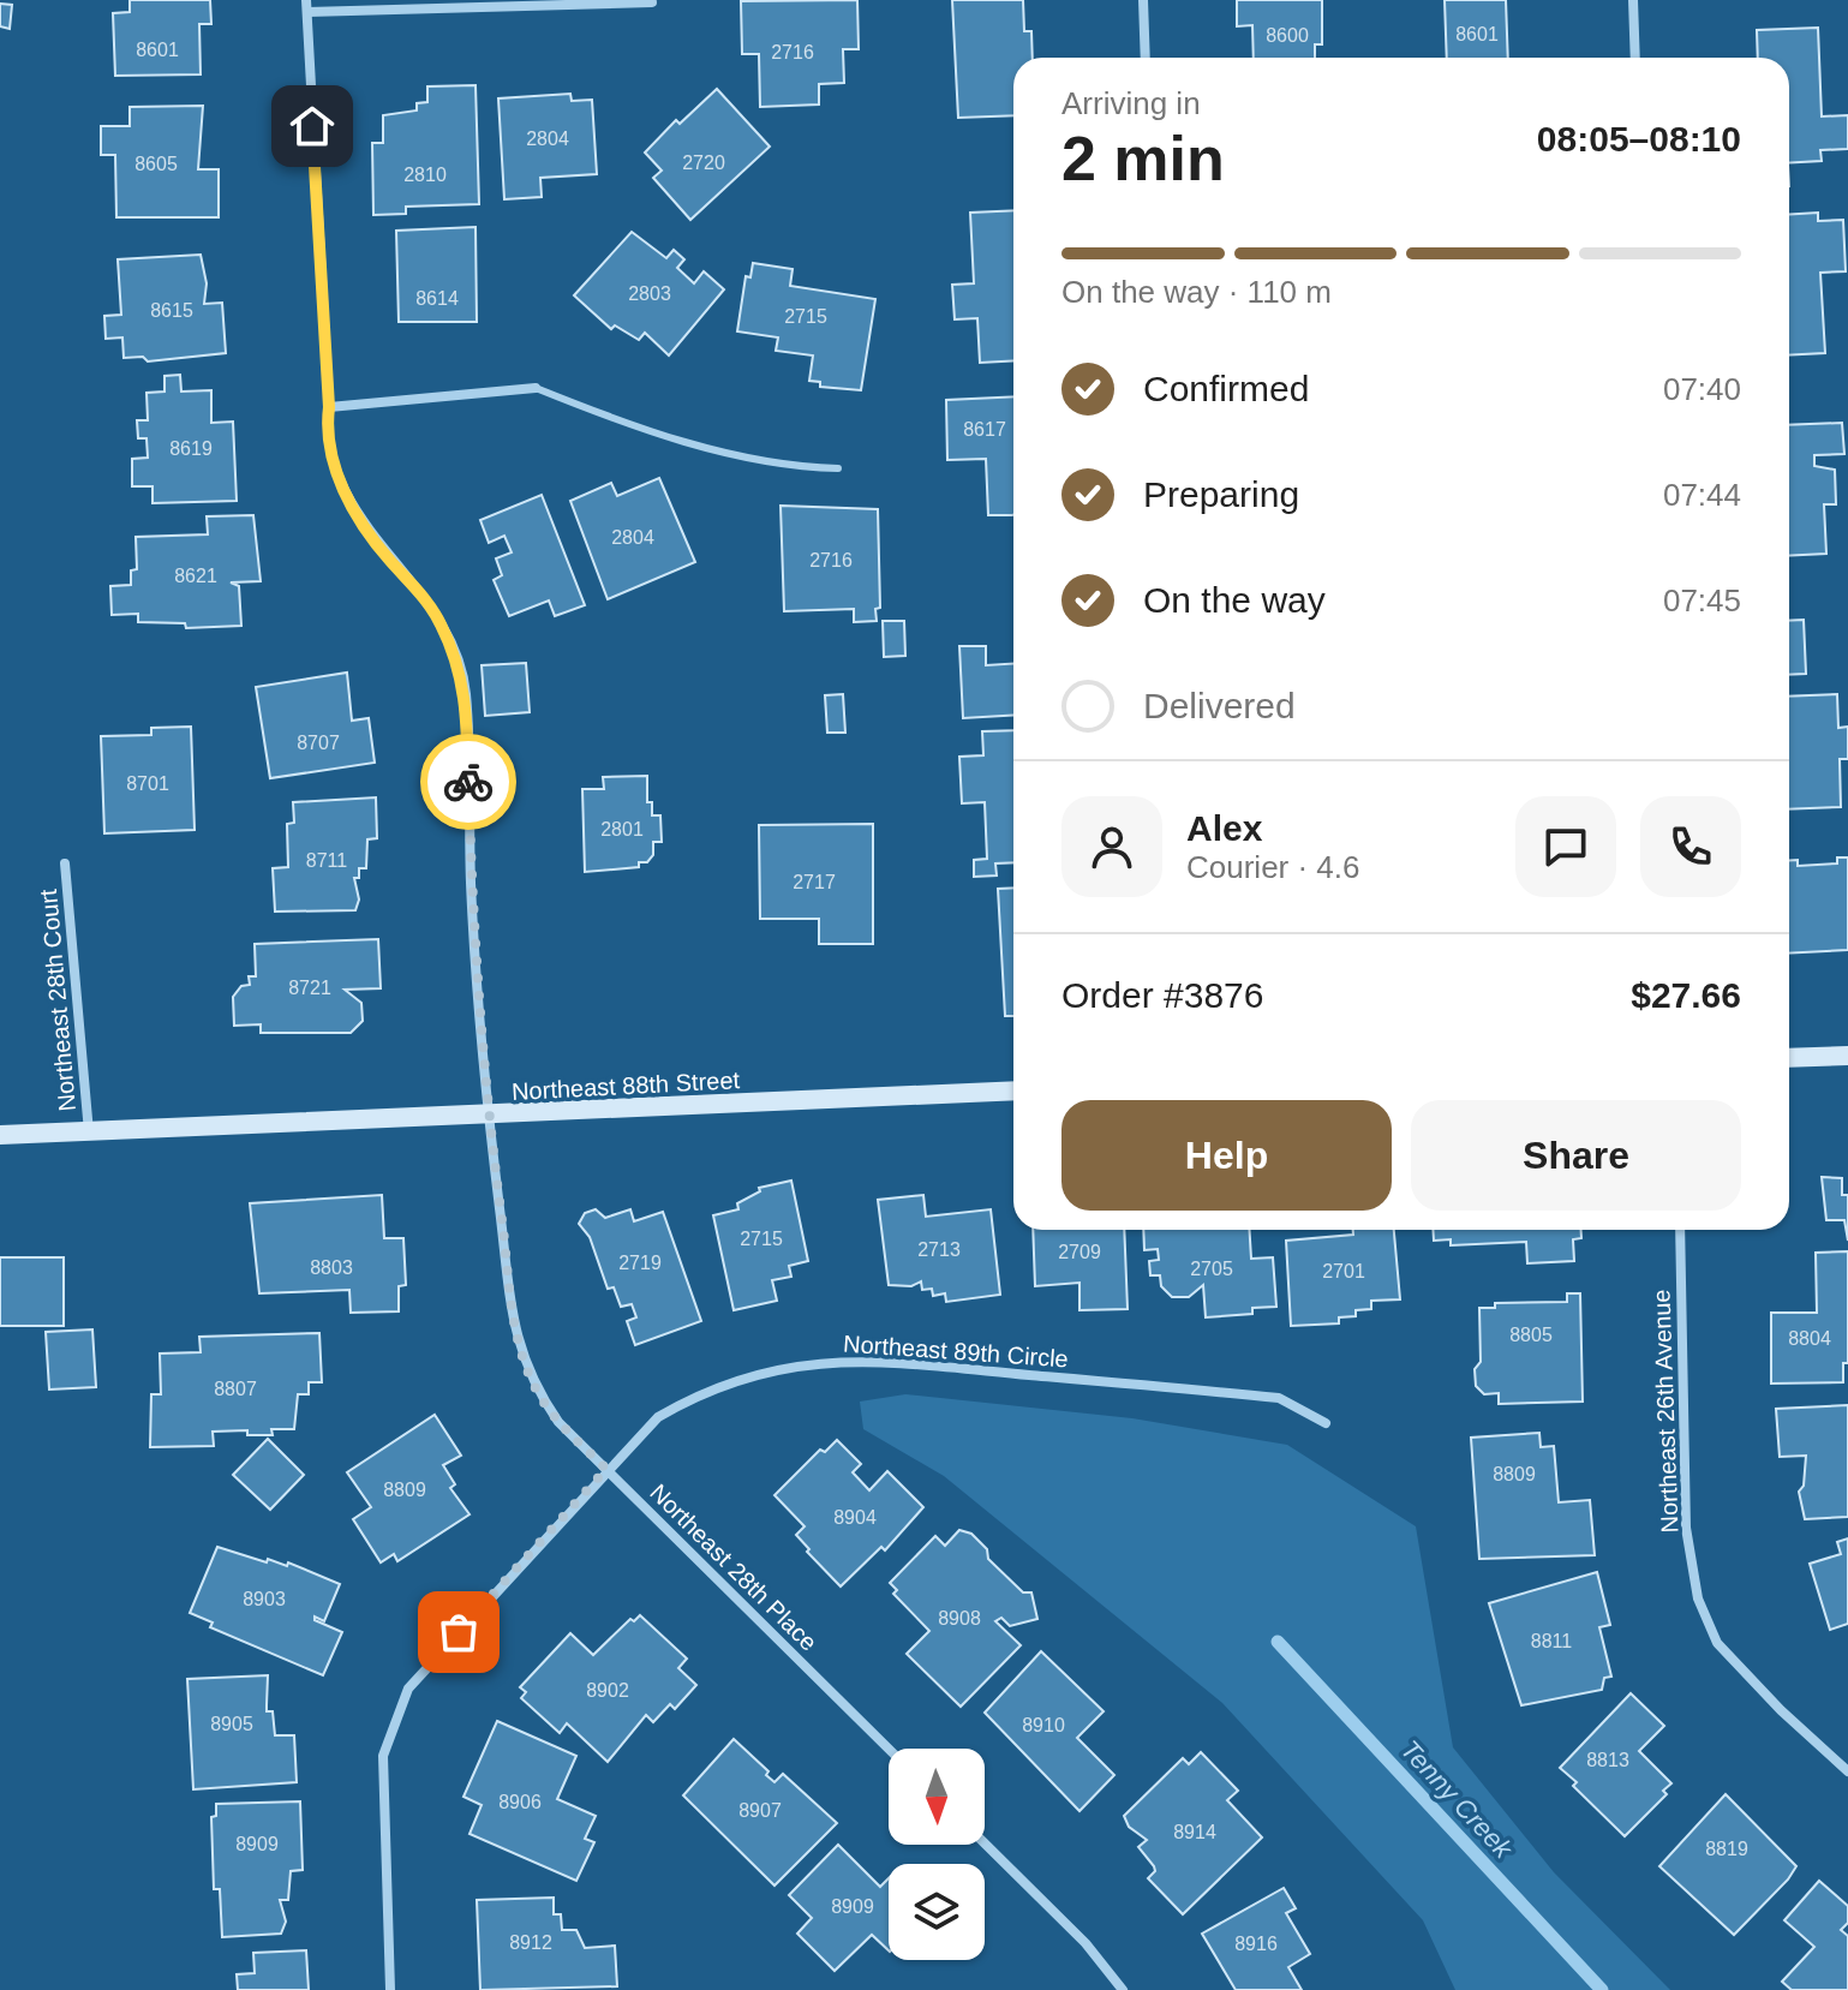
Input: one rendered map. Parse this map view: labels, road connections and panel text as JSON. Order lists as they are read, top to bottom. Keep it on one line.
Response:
{"streets":{"street":["Northeast 28th Court","Northeast 88th Street","Northeast 89th Circle","Northeast 26th Avenue","Northeast 28th Place"]},"crossings":[["Northeast 28th Court","Northeast 88th Street"],["Northeast 88th Street","Northeast 28th Place"],["Northeast 89th Circle","Northeast 28th Place"]],"water":["Tenny Creek"],"house_numbers":["8601","8600","8601","2716","2804","2720","8605","2810","2803","8614","8615","2715","8617","8619","2804","2716","8621","8707","8701","2801","8711","2717","8721","2715","2713","2709","2719","8803","2705","2701","8805","8804","8807","8809","8809","8904","8903","8908","8811","8902","8905","8910","8813","8906","8907","8914","8909","8819","8909","8912","8916"],"north":"bottom","page":{"heading":["2 min","Arriving in","08:05–08:10"],"panel":["Alex","Courier · 4.6","Order #3876","$27.66"],"bar":"On the way · 110 m","list":[["Confirmed","07:40"],["Preparing","07:44"],["On the way","07:45"],"Delivered"],"buttons":["Help","Share"]}}
